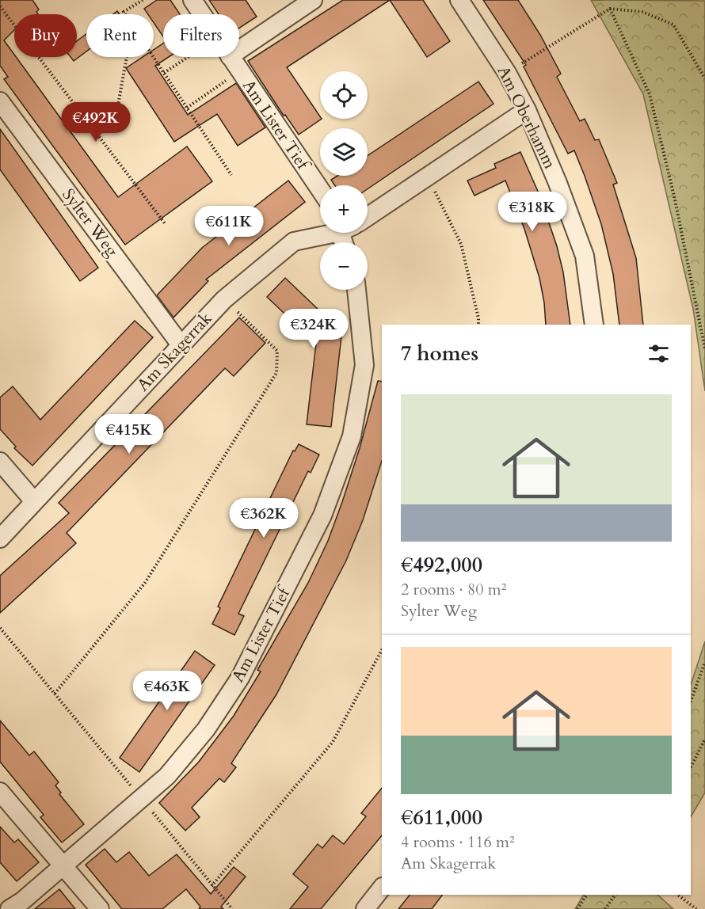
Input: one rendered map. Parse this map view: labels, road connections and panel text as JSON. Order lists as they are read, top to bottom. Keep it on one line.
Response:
{"streets":{"street":["Am Oberhamm","Am Lister Tief","Sylter Weg","Am Skagerrak"]},"crossings":[["Sylter Weg","Am Skagerrak"]],"page":{"chip":["Buy","Rent","Filters"],"map_buttons":["+","−"],"price":["€492K","€318K","€611K","€324K","€415K","€362K","€463K"],"heading":"7 homes","list":[{"name":"€492,000","note":"2 rooms · 80 m² · Sylter Weg"},{"name":"€611,000","note":"4 rooms · 116 m² · Am Skagerrak"}]}}
